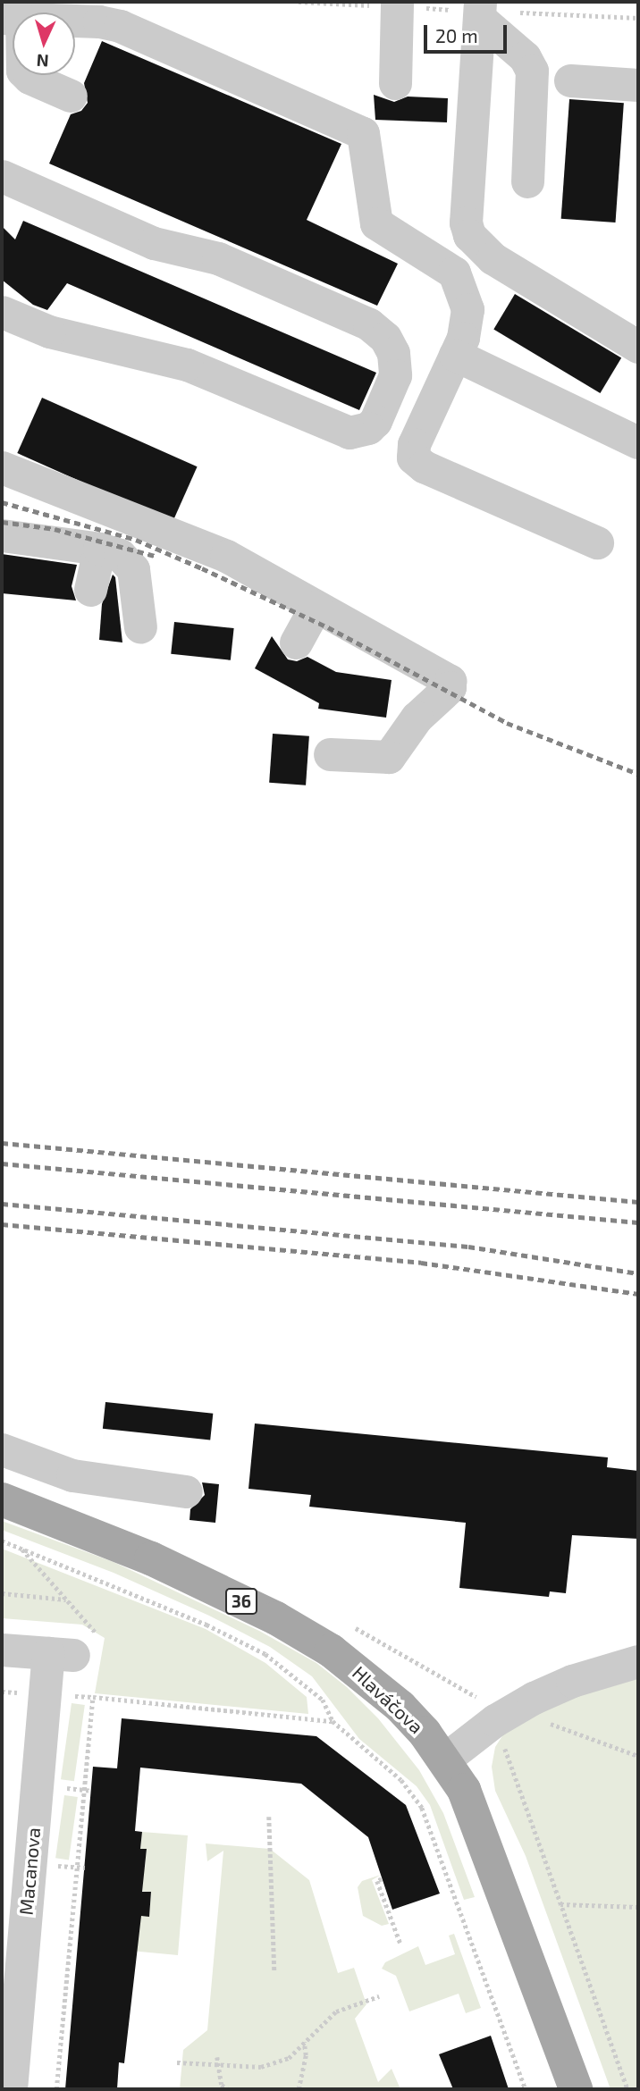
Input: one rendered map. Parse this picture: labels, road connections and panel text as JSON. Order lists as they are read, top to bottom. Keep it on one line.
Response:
{"streets":{"main road":["36","Hlaváčova"],"street":["Macanova"]},"scale_bar":"20 m","north":"bottom"}
